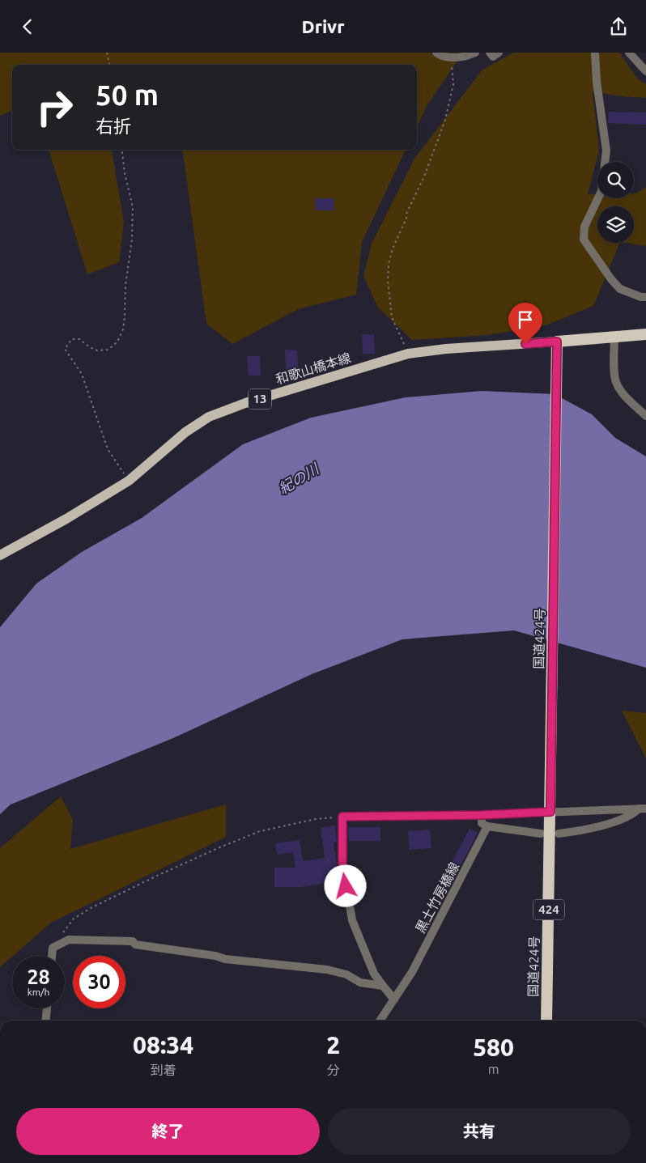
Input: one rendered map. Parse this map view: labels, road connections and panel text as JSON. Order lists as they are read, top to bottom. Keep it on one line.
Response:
{"streets":{"highway":["国道424号","424"],"main road":["和歌山橋本線","13"],"street":["黒土竹房橋線"]},"crossings":[["和歌山橋本線","国道424号"]],"water":["紀の川"],"page":{"header":"Drivr","turn":["50 m","右折"],"speed":"28 km/h","limit":"30","eta":["08:34","到着","2","分","580","m"],"buttons":["終了","共有"]}}
